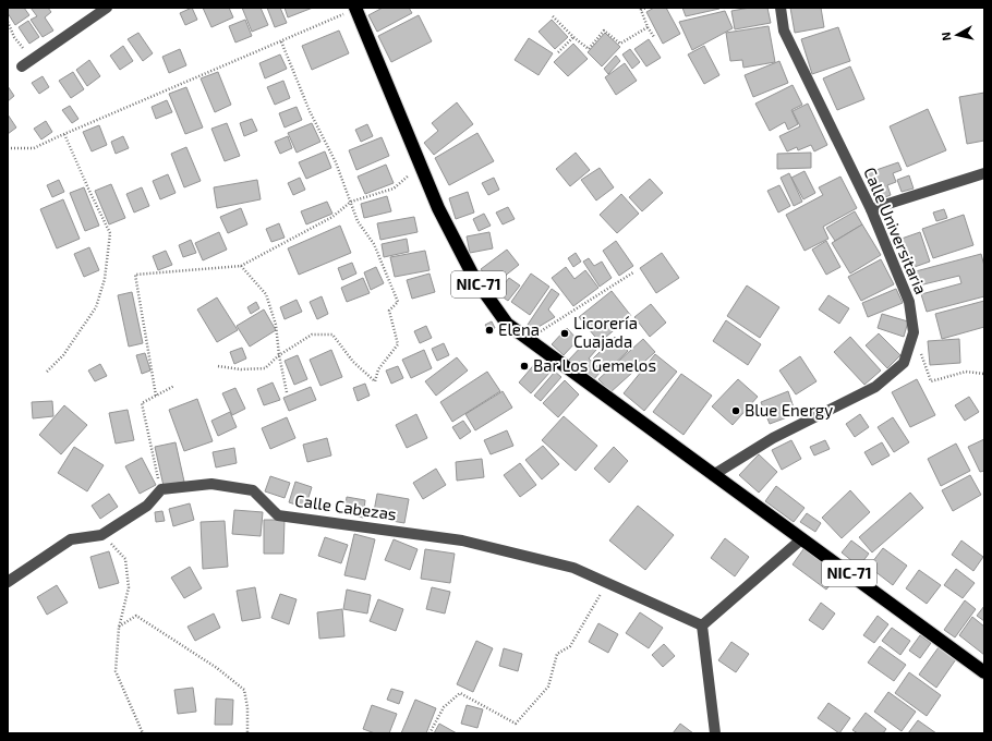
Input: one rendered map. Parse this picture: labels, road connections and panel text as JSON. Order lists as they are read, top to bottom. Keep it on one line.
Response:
{"streets":{"highway":["NIC-71"],"street":["Calle Universitaria","Calle Cabezas"]},"crossings":[["Calle Universitaria","NIC-71"]],"places":["Elena","Licorería Cuajada","Bar Los Gemelos","Blue Energy"],"north":"left"}
